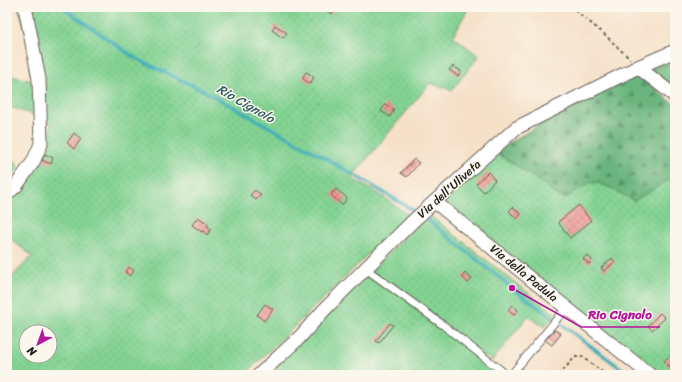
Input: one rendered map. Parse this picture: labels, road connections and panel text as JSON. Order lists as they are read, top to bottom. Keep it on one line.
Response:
{"streets":{"street":["Via dell'Uliveta","Via della Padula"]},"crossings":[["Via dell'Uliveta","Via della Padula"]],"water":["Rio Cignolo"],"places":["Rio Cignolo"],"north":"bottom left"}
